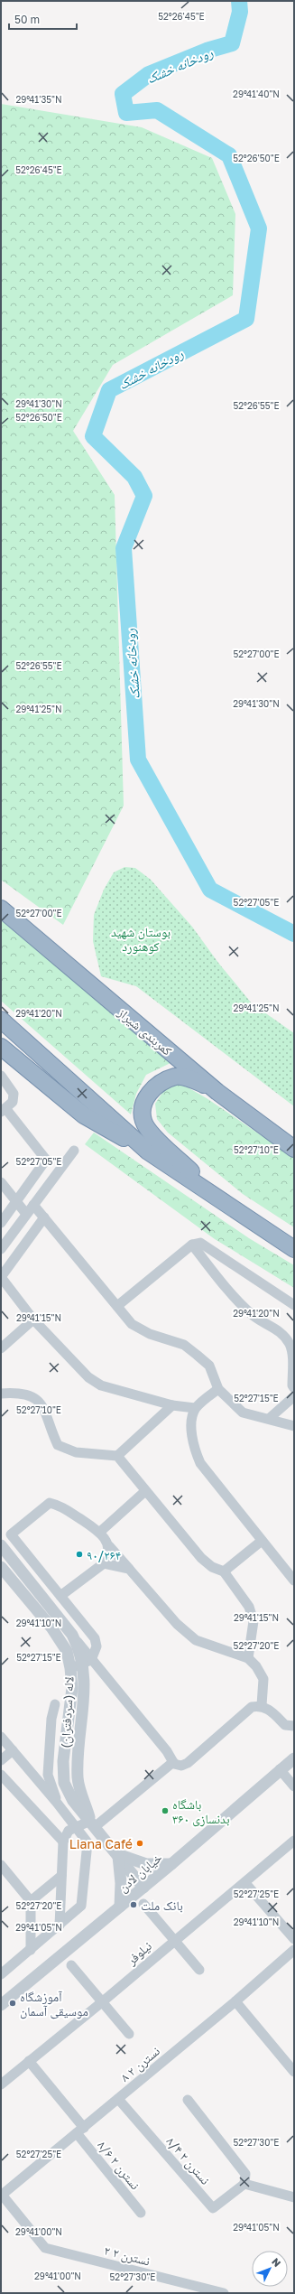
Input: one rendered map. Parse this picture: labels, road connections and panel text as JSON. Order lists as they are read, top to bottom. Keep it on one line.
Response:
{"streets":{"highway":["کمربندی شیراز"],"street":["لاله (سردفتران)","خیابان لادن","نیلوفر","۸ نسترن ۲","۸/۴ نسترن ۲","۸/۶ نسترن ۲","۲ نسترن ۲"]},"crossings":[["لاله (سردفتران)","خیابان لادن"],["نیلوفر","۸/۶ نسترن ۲"],["۸ نسترن ۲","۸/۴ نسترن ۲"],["۸ نسترن ۲","۸/۶ نسترن ۲"],["۸ نسترن ۲","۲ نسترن ۲"]],"water":["رودخانه خشک"],"parks":["بوستان شهید کوهنورد"],"places":["۹۰/۲۶۴","باشگاه بدنسازی ۳۶۰","Liana Café","بانک ملت","آموزشگاه موسیقی آسمان"],"scale_bar":"50 m","north":"top right","coordinates":["52°26'45\"E","29°41'40\"N","29°41'35\"N","52°26'50\"E","29°41'30\"N","52°26'55\"E","52°27'00\"E","29°41'25\"N","52°27'05\"E","29°41'20\"N","52°27'10\"E","29°41'15\"N","52°27'15\"E","29°41'10\"N","52°27'20\"E","52°27'25\"E","29°41'05\"N","52°27'30\"E","29°41'00\"N"]}
